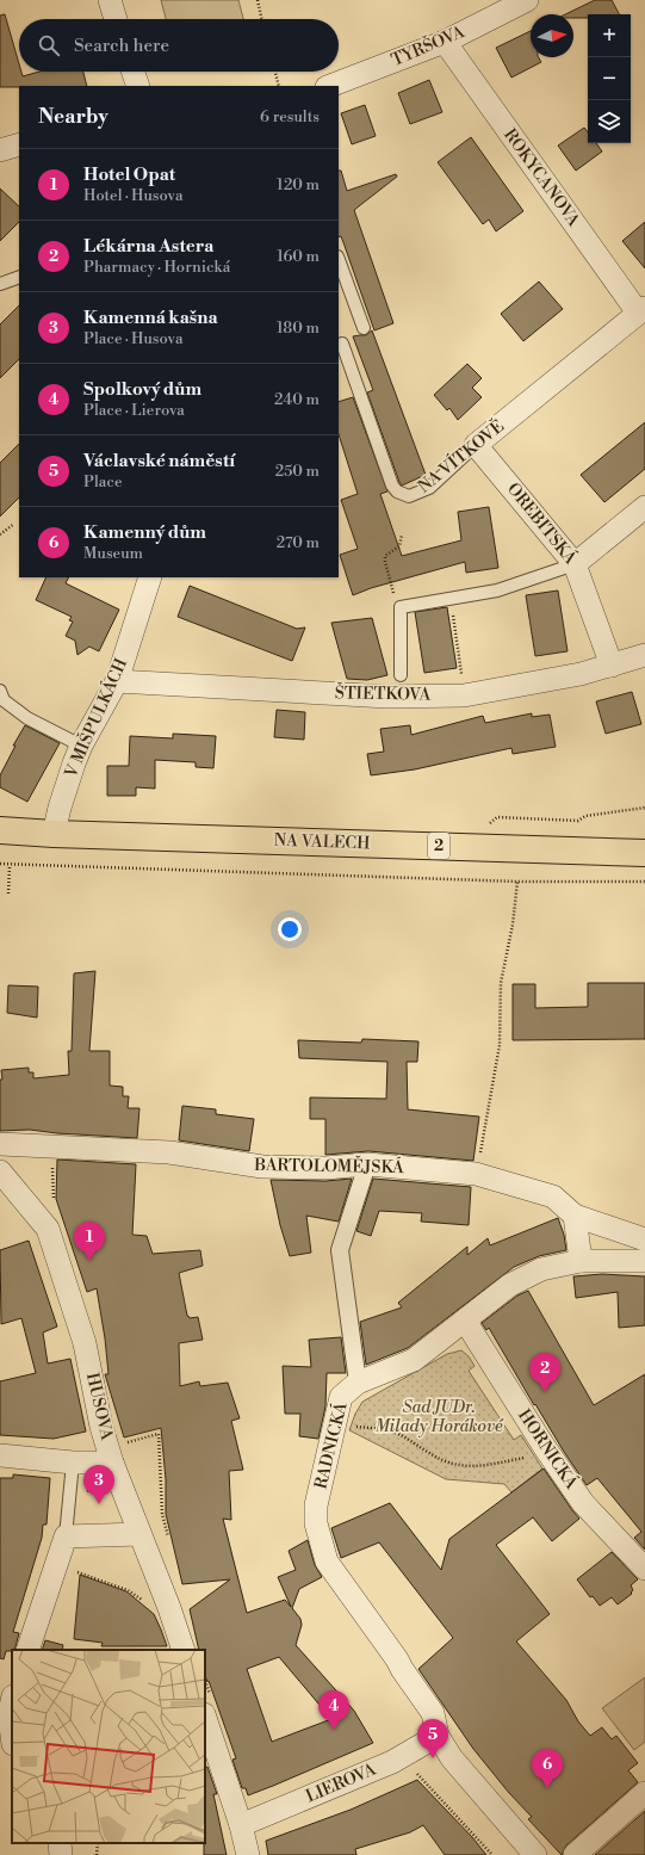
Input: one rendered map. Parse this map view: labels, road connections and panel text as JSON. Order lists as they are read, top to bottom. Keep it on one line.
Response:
{"streets":{"main road":["NA VALECH","2"],"street":["TYRŠOVA","ROKYCANOVA","NA VÍTKOVĚ","OREBITSKÁ","ŠTIETKOVA","V MIŠPULKÁCH","BARTOLOMĚJSKÁ","HUSOVA","RADNICKÁ","HORNICKÁ","LIEROVA"]},"crossings":[["TYRŠOVA","ROKYCANOVA"],["ROKYCANOVA","NA VÍTKOVĚ"],["NA VÍTKOVĚ","OREBITSKÁ"],["OREBITSKÁ","ŠTIETKOVA"],["ŠTIETKOVA","V MIŠPULKÁCH"],["V MIŠPULKÁCH","NA VALECH"],["RADNICKÁ","HORNICKÁ"],["RADNICKÁ","LIEROVA"]],"parks":["Sad JUDr. Milady Horákové"],"north":"right","page":{"map_buttons":["+","−"],"search":"Search here","heading":["Nearby","6 results"],"list":[{"mark":"1","name":"Hotel Opat","note":"Hotel · Husova","value":"120 m"},{"mark":"2","name":"Lékárna Astera","note":"Pharmacy · Hornická","value":"160 m"},{"mark":"3","name":"Kamenná kašna","note":"Place · Husova","value":"180 m"},{"mark":"4","name":"Spolkový dům","note":"Place · Lierova","value":"240 m"},{"mark":"5","name":"Václavské náměstí","note":"Place","value":"250 m"},{"mark":"6","name":"Kamenný dům","note":"Museum","value":"270 m"}],"pins":["1","2","3","4","5","6"]}}
